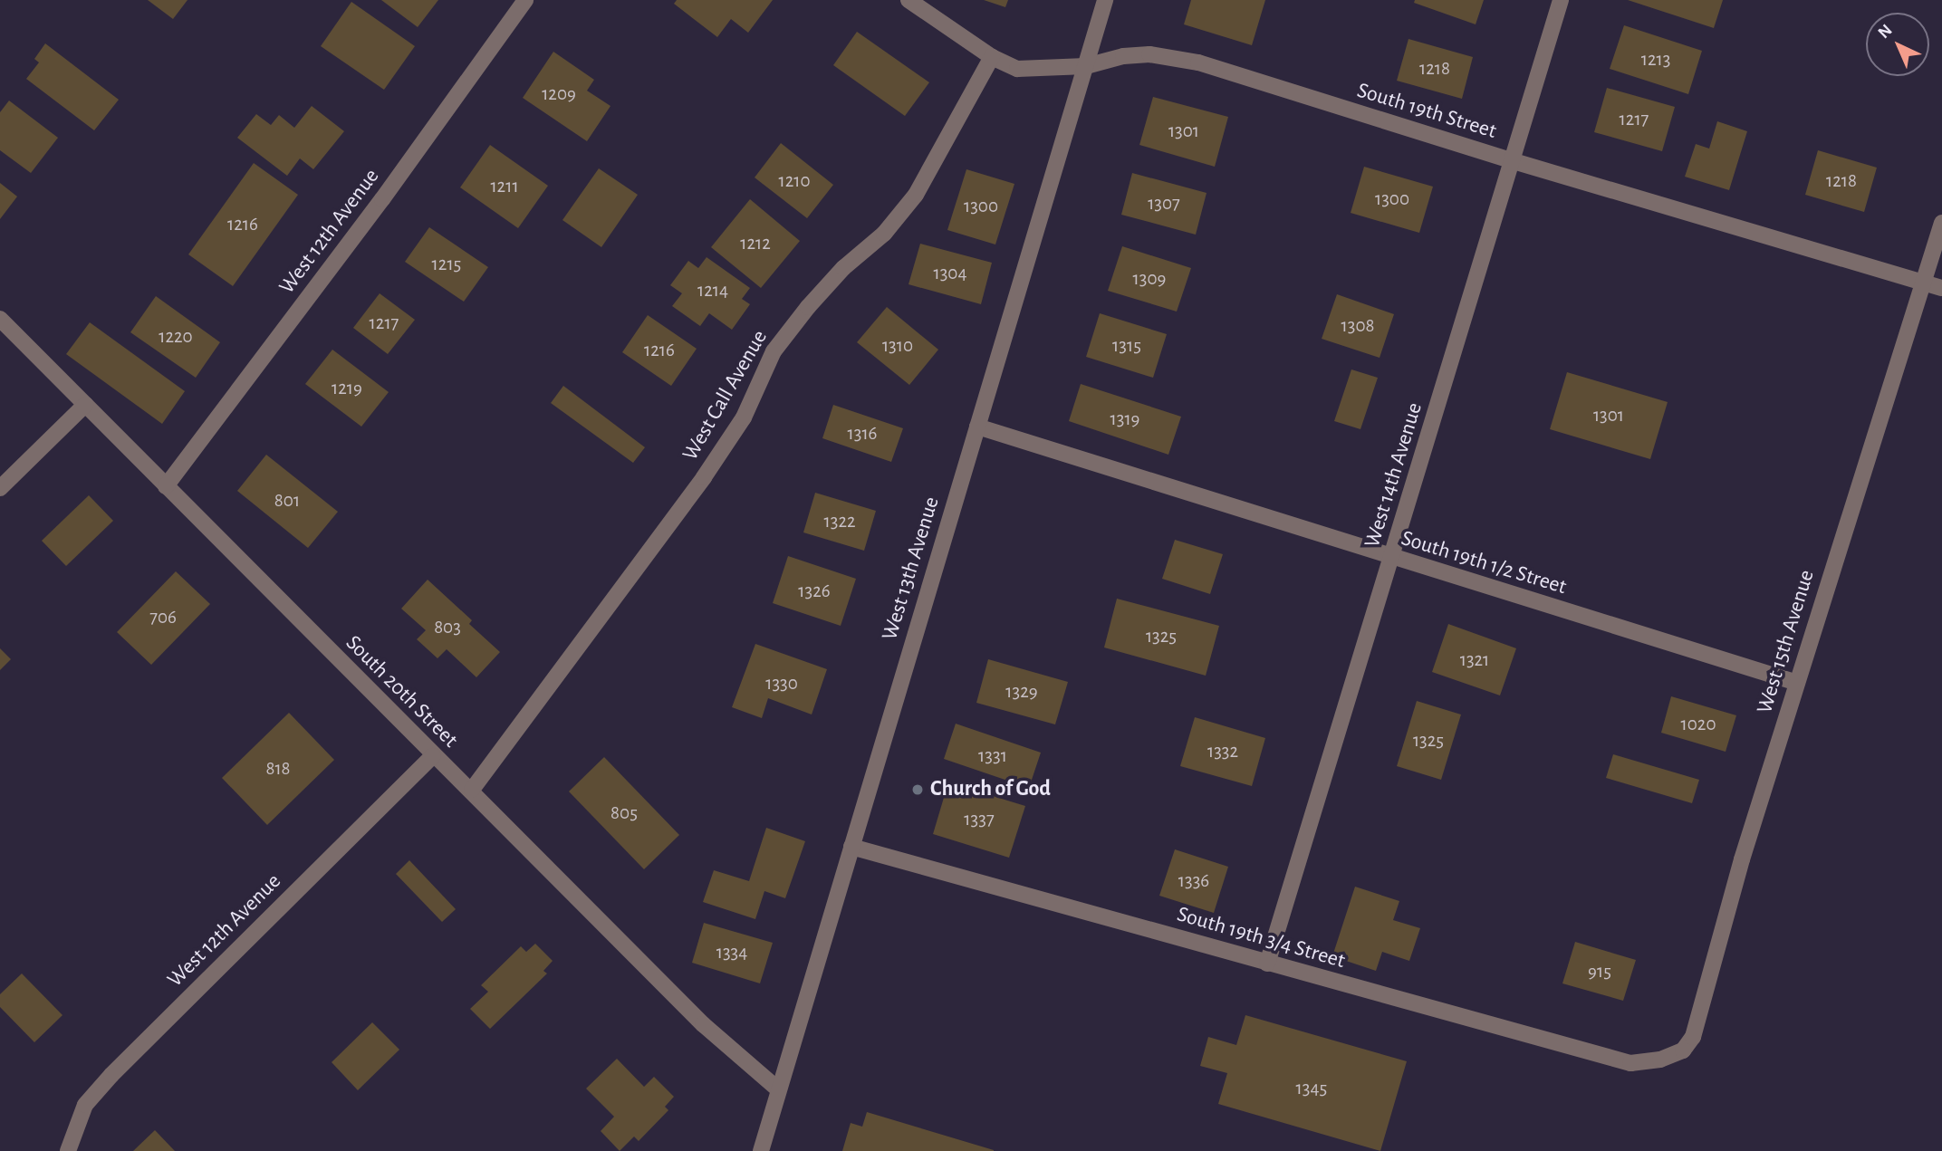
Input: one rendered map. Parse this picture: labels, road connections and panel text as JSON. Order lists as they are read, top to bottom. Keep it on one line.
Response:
{"streets":{"street":["South 19th Street","West 12th Avenue","West Call Avenue","West 14th Avenue","South 19th 1/2 Street","West 13th Avenue","West 15th Avenue","South 20th Street","South 19th 3/4 Street"]},"crossings":[["South 19th Street","West Call Avenue"],["South 19th Street","West 14th Avenue"],["South 19th Street","West 13th Avenue"],["South 19th Street","West 15th Avenue"],["West 12th Avenue","South 20th Street"],["West Call Avenue","South 20th Street"],["West 14th Avenue","South 19th 1/2 Street"],["West 14th Avenue","South 19th 3/4 Street"],["South 19th 1/2 Street","West 13th Avenue"],["South 19th 1/2 Street","West 15th Avenue"],["West 13th Avenue","South 20th Street"],["West 13th Avenue","South 19th 3/4 Street"],["West 15th Avenue","South 19th 3/4 Street"]],"places":["Church of God"],"house_numbers":["1213","1218","1209","1217","1301","1210","1218","1211","1300","1307","1300","1216","1212","1215","1304","1309","1214","1217","1308","1220","1310","1315","1216","1219","1301","1319","1316","801","1322","1326","706","803","1325","1321","1330","1329","1020","1325","1332","1331","818","805","1337","1336","1334","915","1345"],"north":"top left"}
